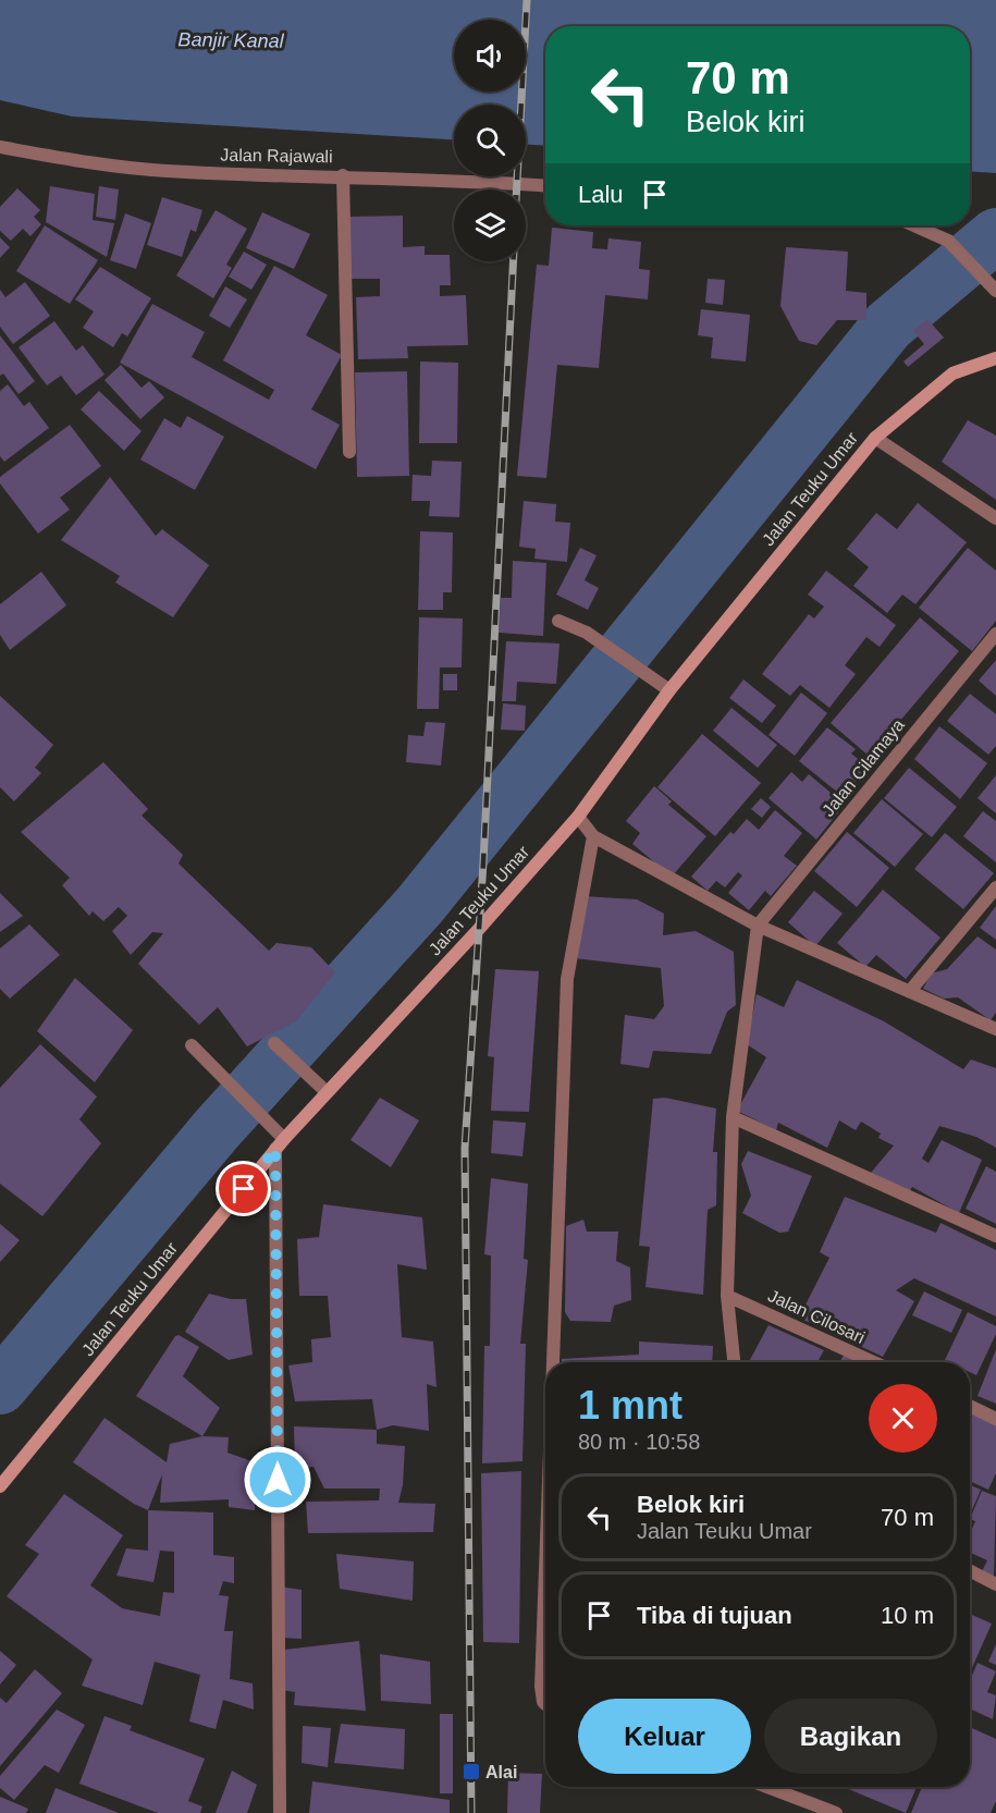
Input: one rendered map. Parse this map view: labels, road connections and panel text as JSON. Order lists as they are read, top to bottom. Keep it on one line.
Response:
{"streets":{"main road":["Jalan Teuku Umar"],"street":["Jalan Rajawali","Jalan Cilamaya","Jalan Cilosari"]},"water":["Banjir Kanal"],"places":{"transit":["Alai"]},"page":{"turn":["70 m","Belok kiri"],"then":"Lalu","heading":["1 mnt","80 m · 10:58"],"list":[{"name":"Belok kiri","note":"Jalan Teuku Umar","value":"70 m"},{"name":"Tiba di tujuan","value":"10 m"}],"buttons":["Keluar","Bagikan"]}}
